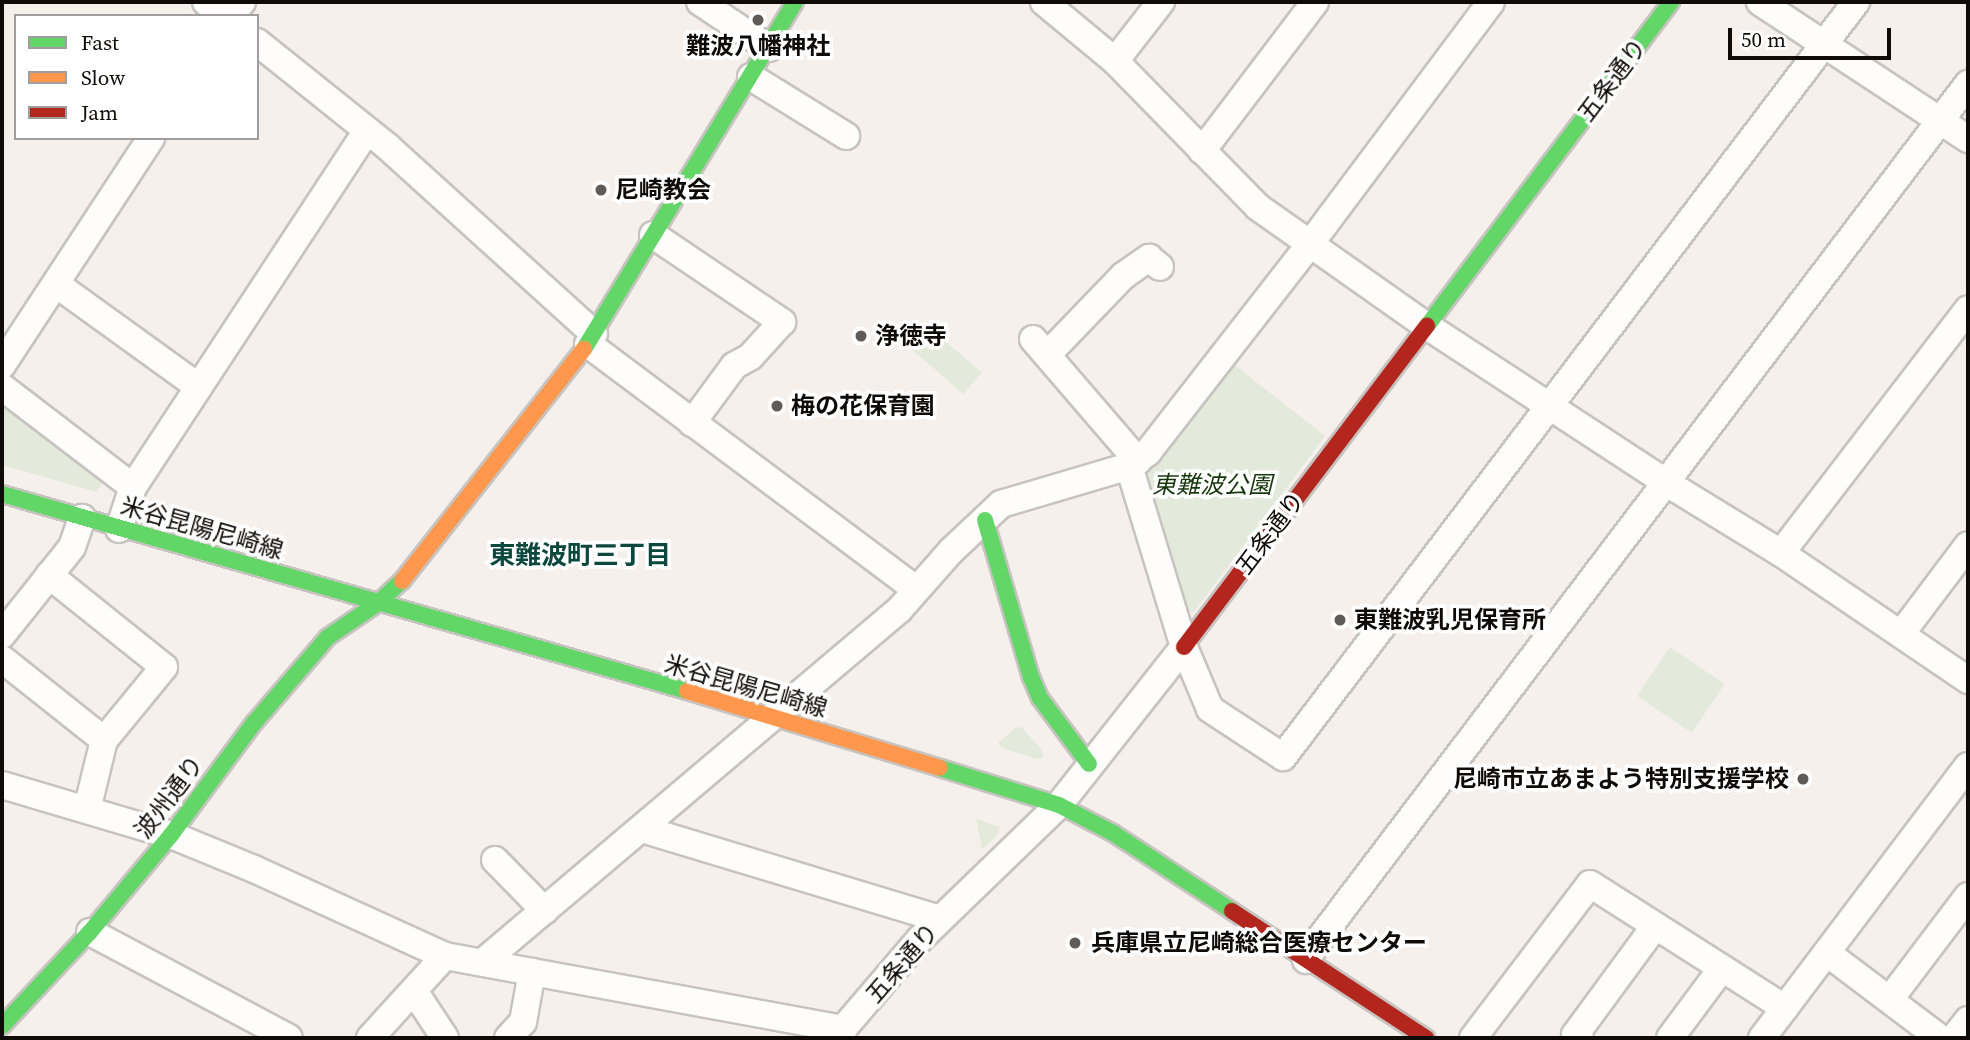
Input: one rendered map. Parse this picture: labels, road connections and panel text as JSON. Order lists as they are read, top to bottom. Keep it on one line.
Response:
{"streets":{"street":["五条通り","米谷昆陽尼崎線","波州通り"]},"crossings":[["五条通り","米谷昆陽尼崎線"],["米谷昆陽尼崎線","波州通り"]],"districts":["東難波町三丁目"],"parks":["東難波公園"],"places":["難波八幡神社","尼崎教会","浄徳寺","梅の花保育園","東難波乳児保育所","尼崎市立あまよう特別支援学校","兵庫県立尼崎総合医療センター"],"legend":["Fast","Slow","Jam"],"scale_bar":"50 m"}
